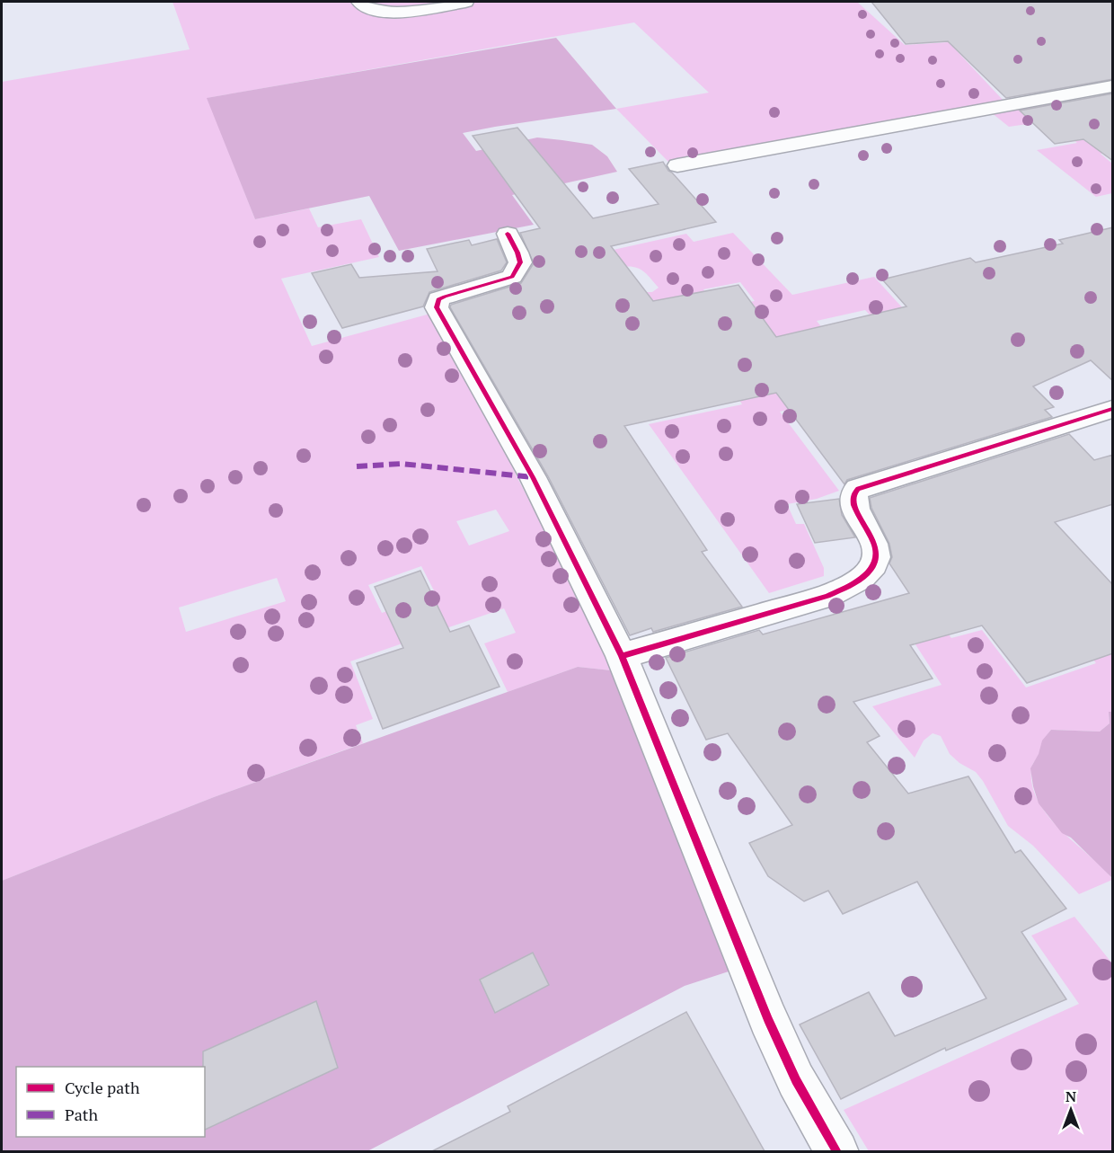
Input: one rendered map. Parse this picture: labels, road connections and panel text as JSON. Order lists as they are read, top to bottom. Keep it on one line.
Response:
{"legend":["Cycle path","Path"],"north":"top"}
